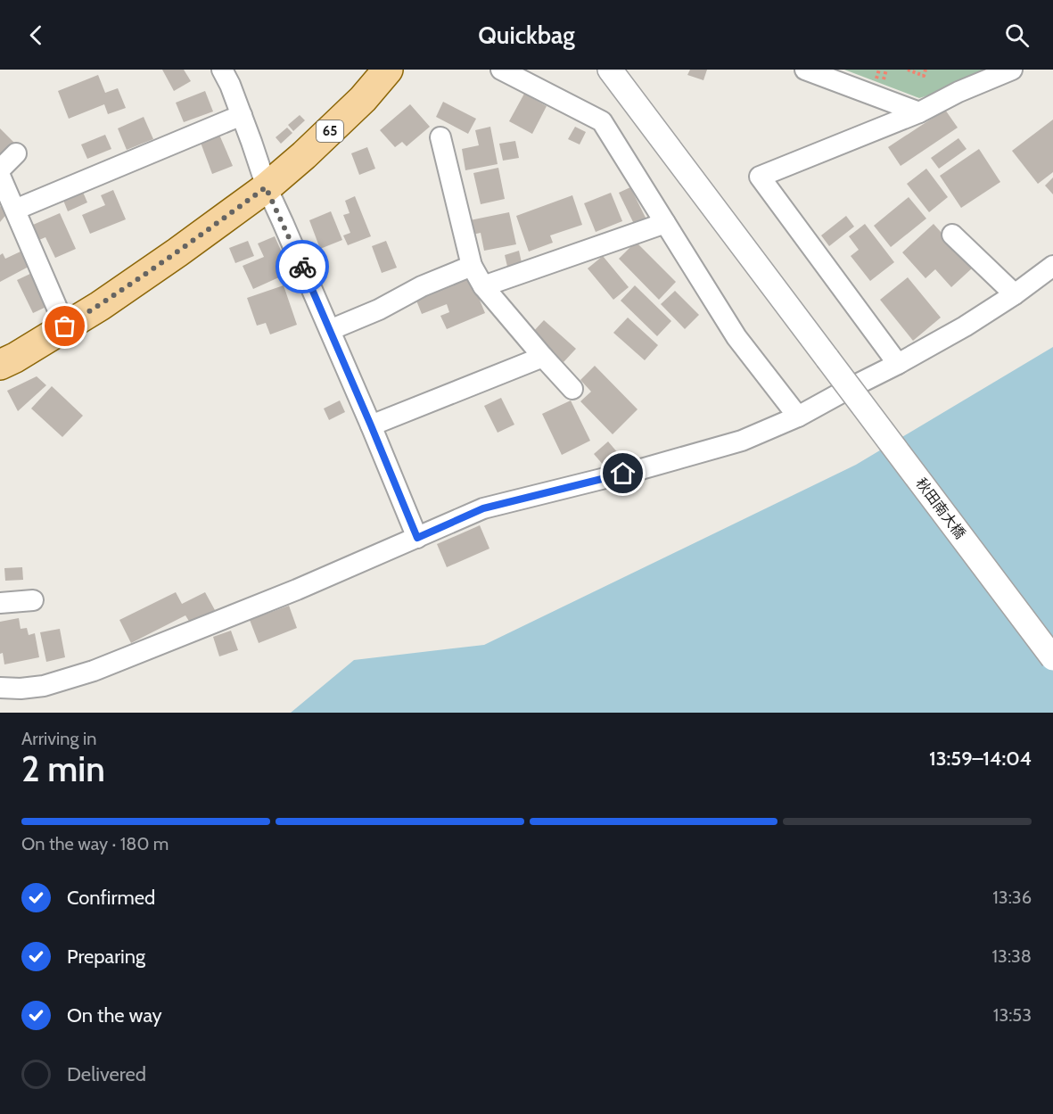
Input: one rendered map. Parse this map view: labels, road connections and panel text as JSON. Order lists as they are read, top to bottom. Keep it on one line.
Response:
{"streets":{"main road":["65"],"street":["秋田南大橋"]},"page":{"header":"Quickbag","heading":["2 min","Arriving in","13:59–14:04"],"bar":"On the way · 180 m","list":[["Confirmed","13:36"],["Preparing","13:38"],["On the way","13:53"],"Delivered"]}}
